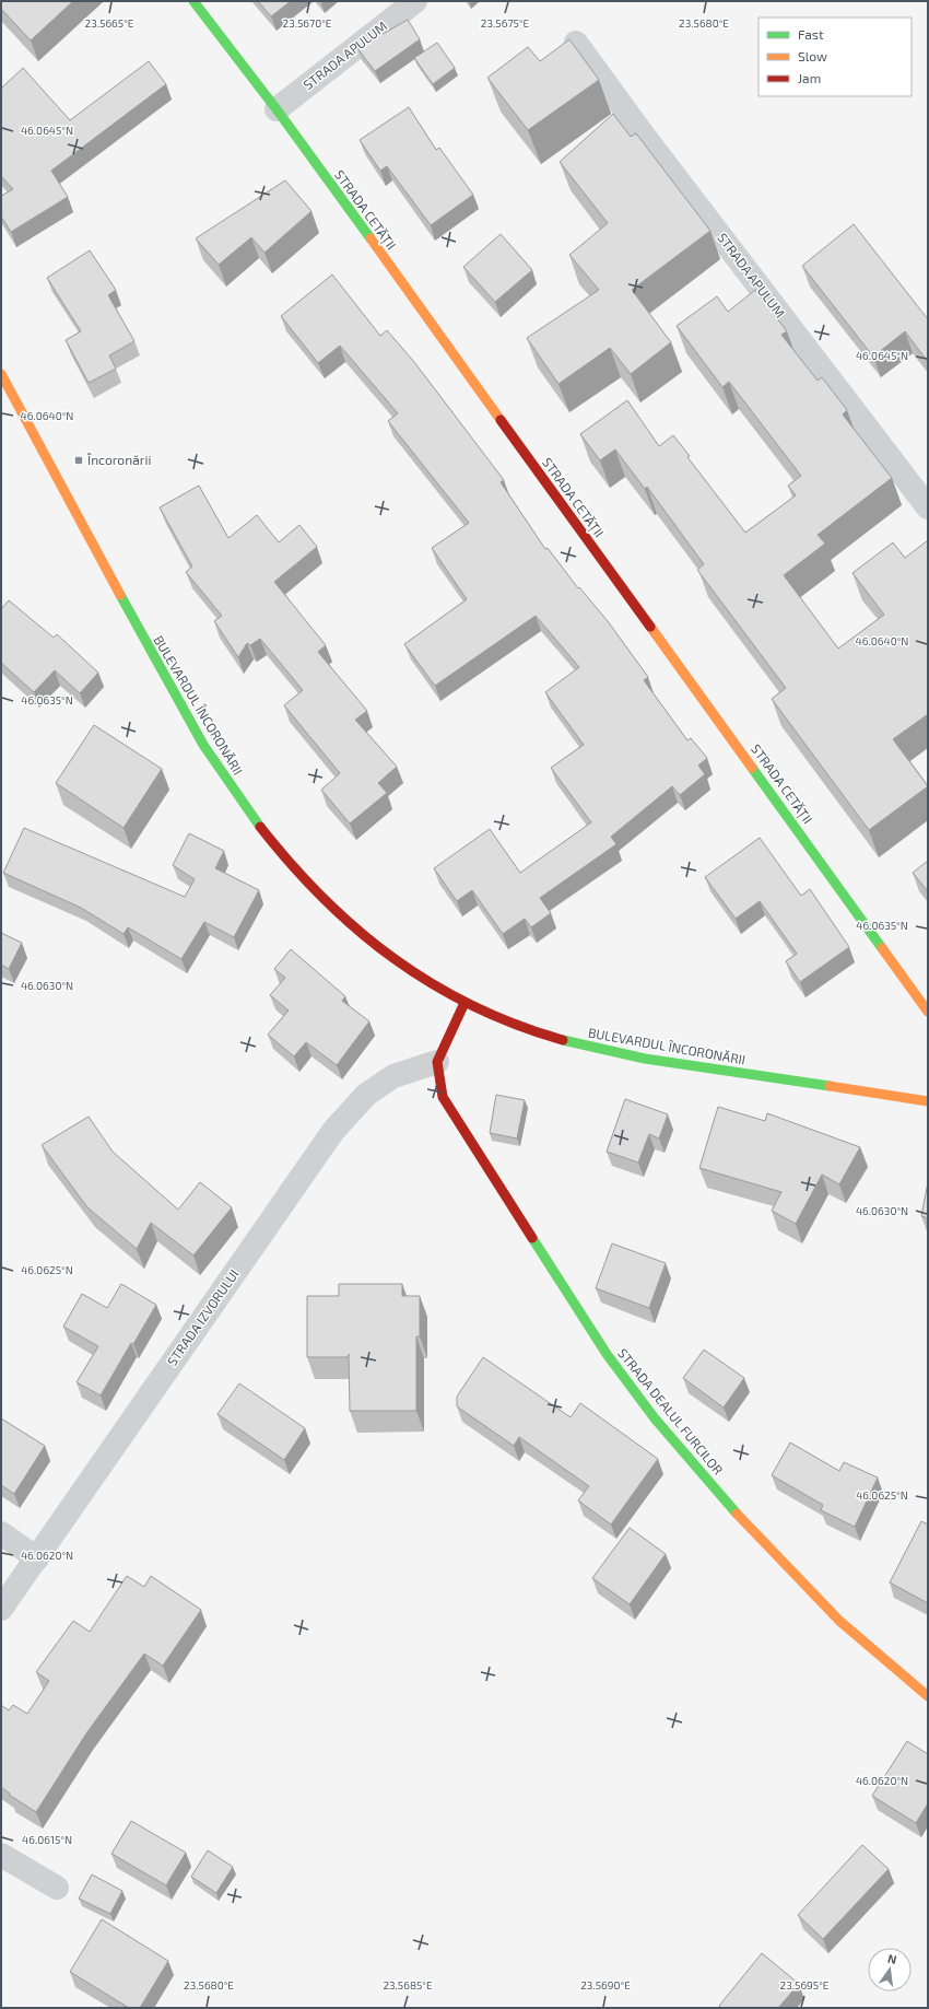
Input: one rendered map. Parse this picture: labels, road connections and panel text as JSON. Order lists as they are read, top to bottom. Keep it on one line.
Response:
{"streets":{"street":["STRADA APULUM","STRADA CETĂȚII","BULEVARDUL ÎNCORONĂRII","STRADA IZVORULUI","STRADA DEALUL FURCILOR"]},"crossings":[["STRADA APULUM","STRADA CETĂȚII"],["STRADA IZVORULUI","STRADA DEALUL FURCILOR"]],"places":{"transit":["Încoronării"]},"legend":["Fast","Slow","Jam"],"north":"top","coordinates":["23.5665°E","23.5670°E","23.5675°E","23.5680°E","46.0645°N","46.0640°N","46.0635°N","46.0630°N","46.0625°N","46.0620°N","46.0615°N","23.5685°E","23.5690°E","23.5695°E"]}
